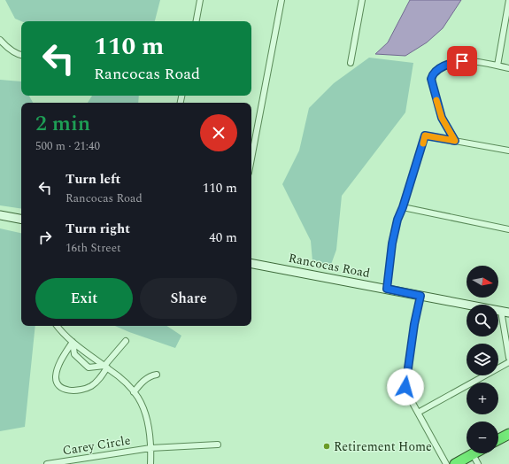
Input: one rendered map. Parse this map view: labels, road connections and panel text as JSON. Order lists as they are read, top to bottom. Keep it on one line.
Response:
{"streets":{"main road":["Rancocas Road"],"street":["Carey Circle"]},"places":["Retirement Home"],"north":"right","page":{"turn":["110 m","Rancocas Road"],"heading":["2 min","500 m · 21:40"],"list":[{"name":"Turn left","note":"Rancocas Road","value":"110 m"},{"name":"Turn right","note":"16th Street","value":"40 m"}],"map_buttons":["+","−"],"buttons":["Exit","Share"]}}
